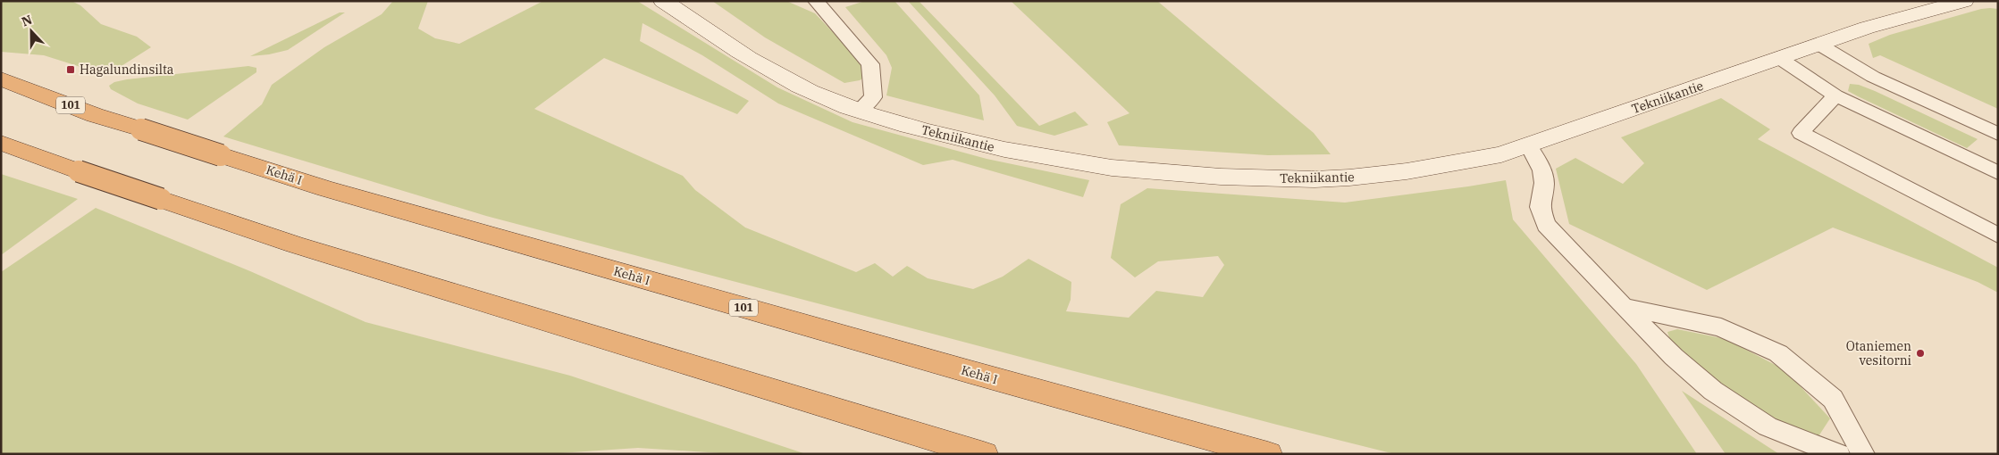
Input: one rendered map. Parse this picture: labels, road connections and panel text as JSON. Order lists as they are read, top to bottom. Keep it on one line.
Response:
{"streets":{"highway":["101","Kehä I"],"main road":["Tekniikantie"]},"places":{"transit":["Hagalundinsilta"],"other":["Otaniemen vesitorni"]},"north":"top"}
